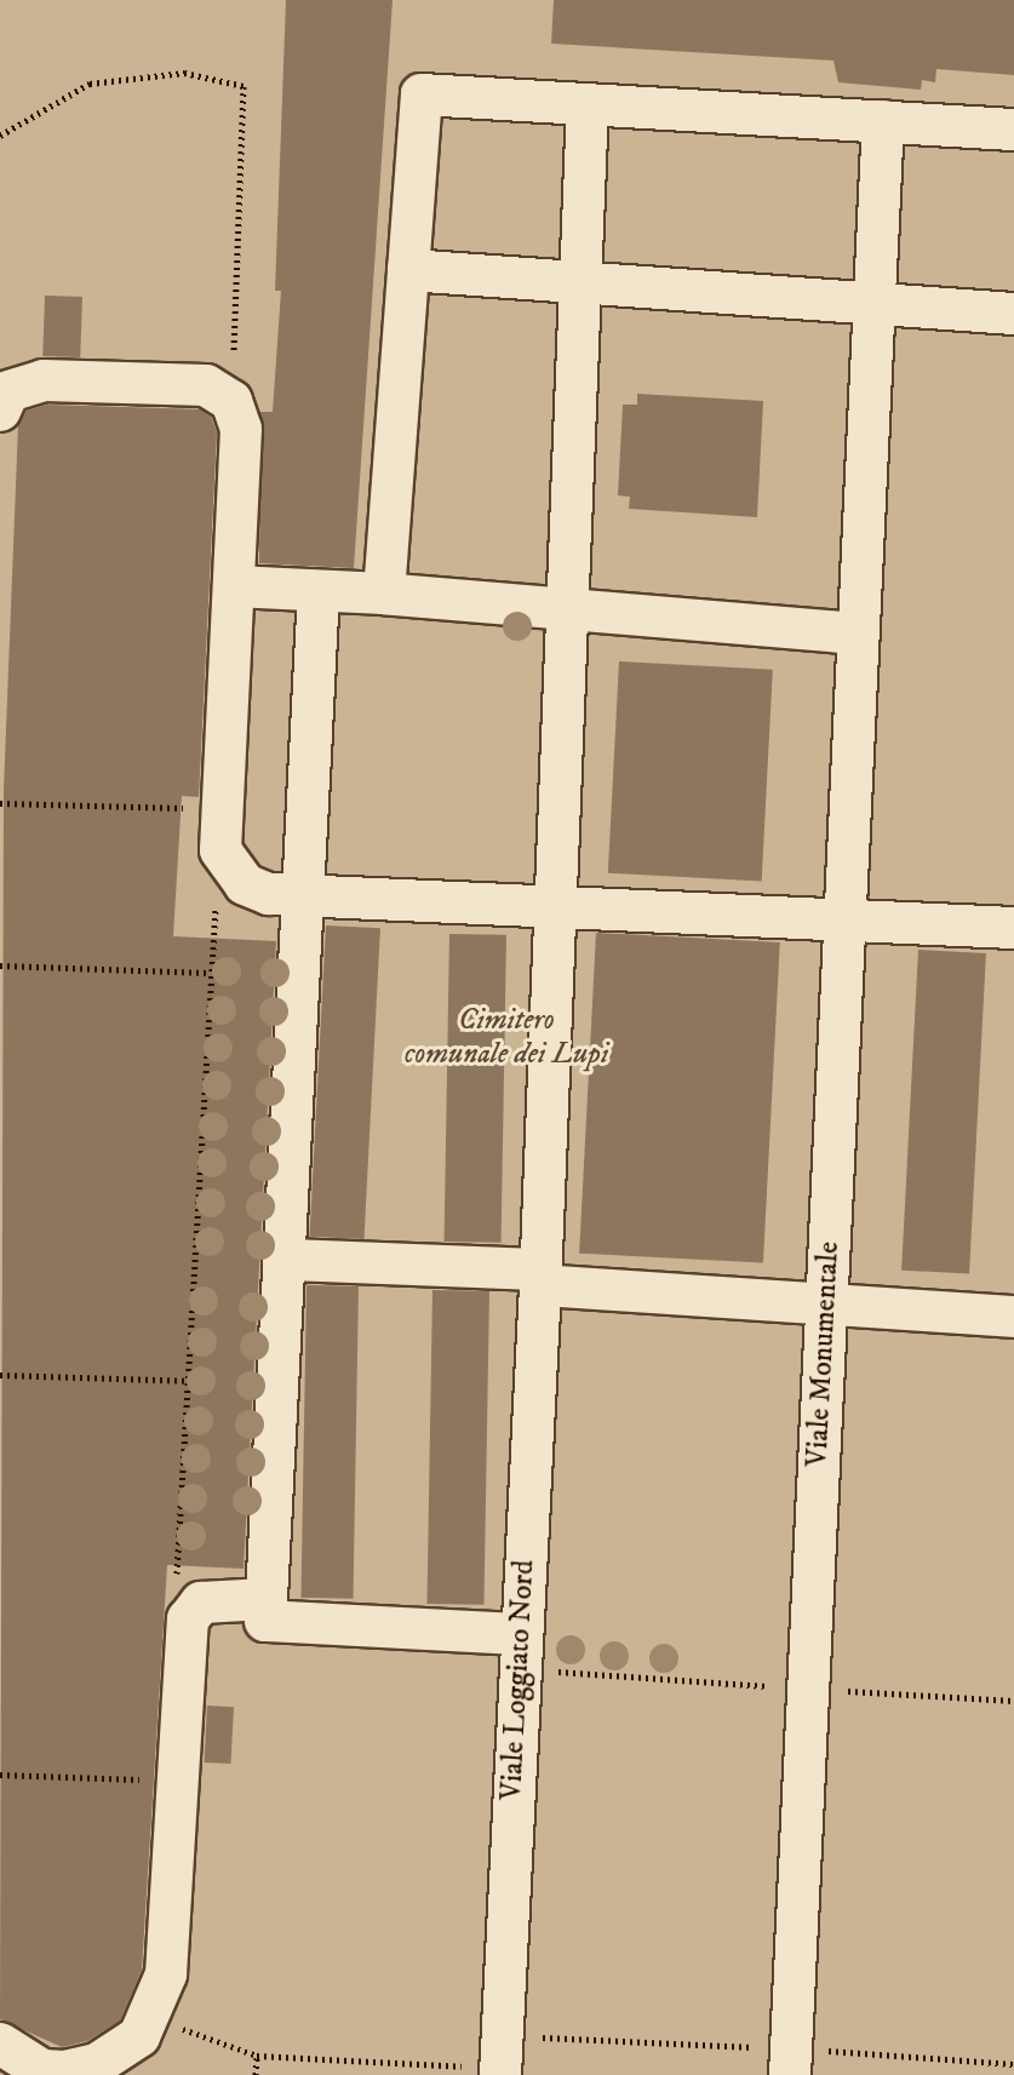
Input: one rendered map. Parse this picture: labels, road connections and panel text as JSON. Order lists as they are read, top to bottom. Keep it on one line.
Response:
{"streets":{"lane":["Viale Monumentale","Viale Loggiato Nord"]},"parks":["Cimitero comunale dei Lupi"]}
